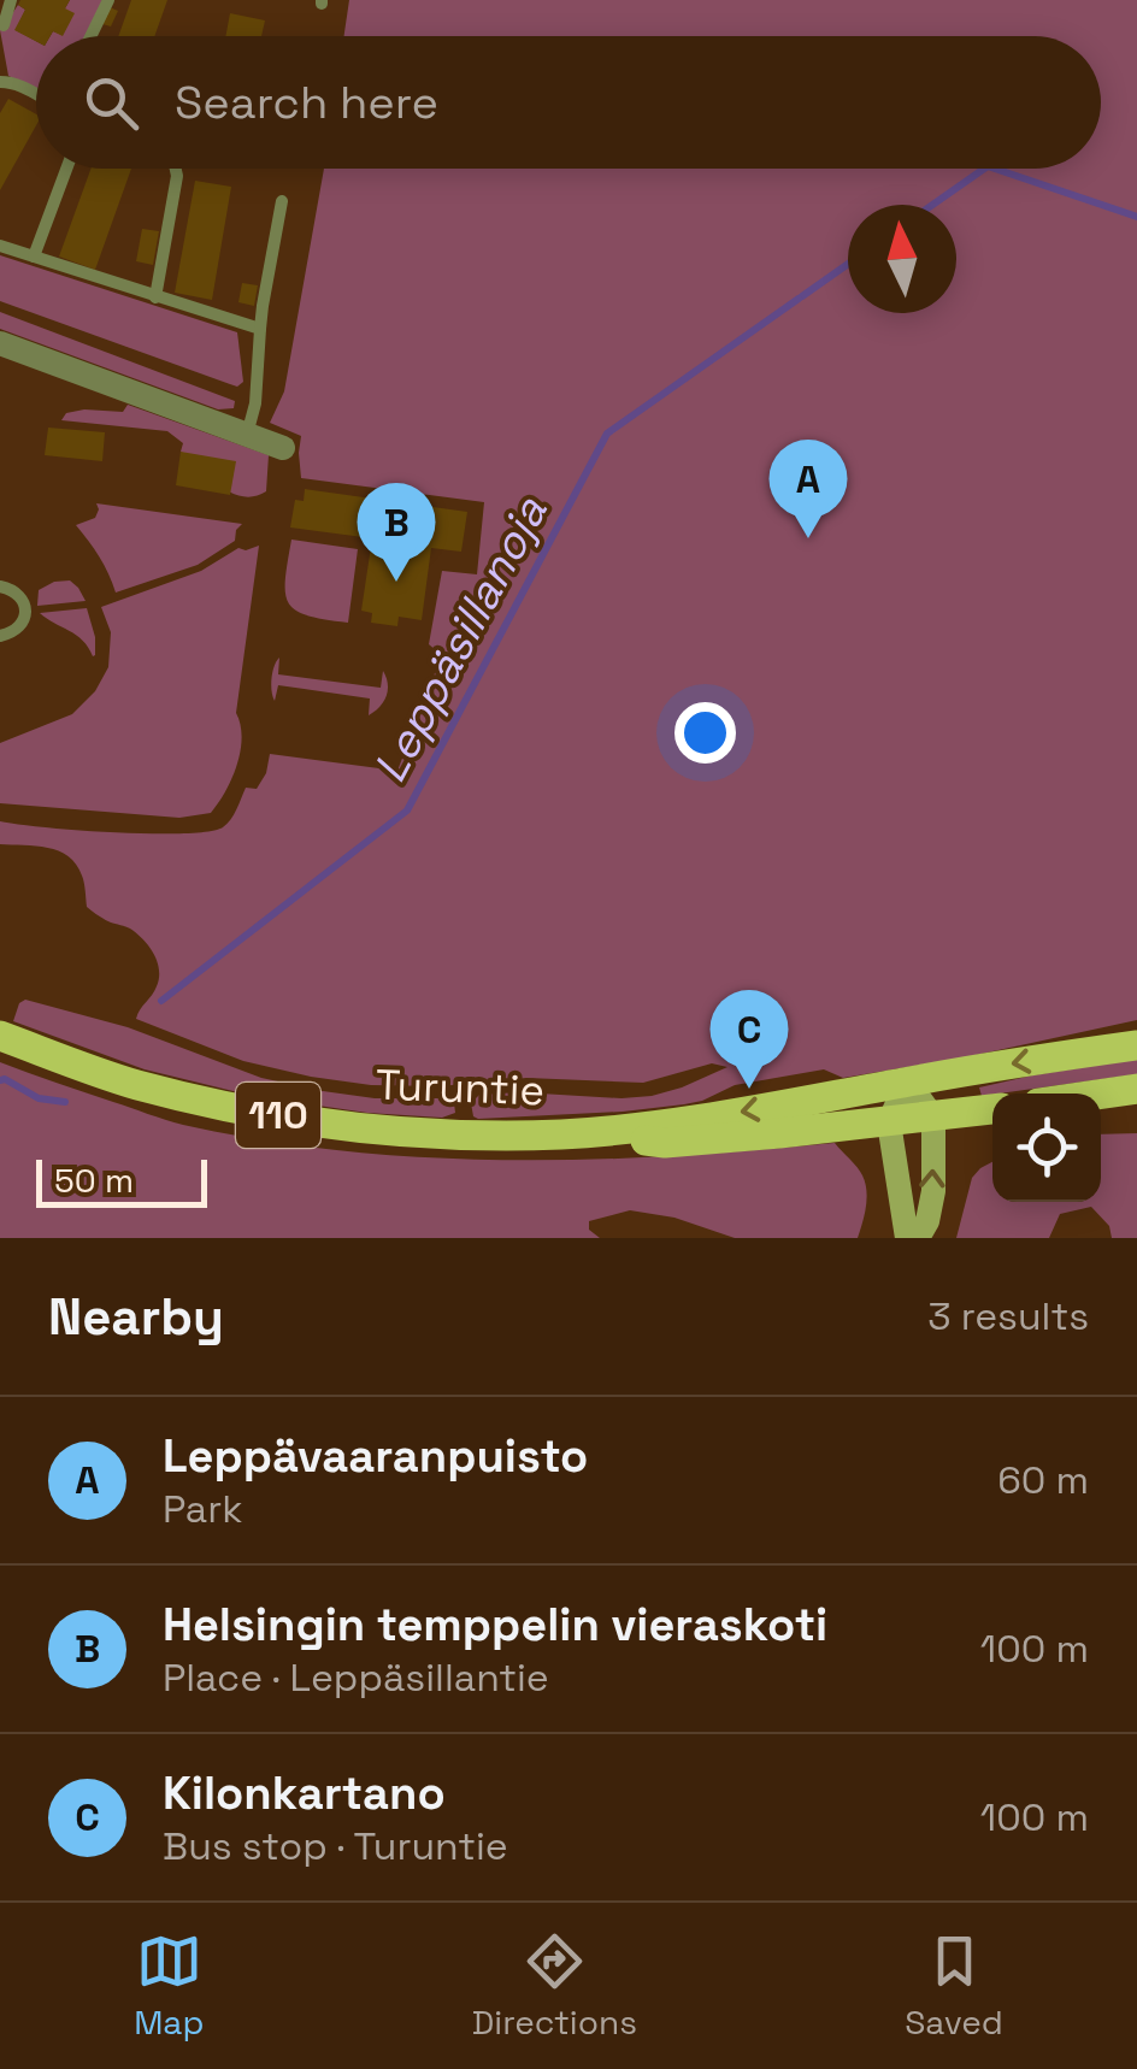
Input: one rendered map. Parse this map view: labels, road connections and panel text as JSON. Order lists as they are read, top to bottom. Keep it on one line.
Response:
{"streets":{"main road":["Turuntie","110"]},"water":["Leppäsillanoja"],"scale_bar":"50 m","north":"top","page":{"search":"Search here","pins":["A","B","C"],"scale":"50 m","heading":["Nearby","3 results"],"list":[{"mark":"A","name":"Leppävaaranpuisto","note":"Park","value":"60 m"},{"mark":"B","name":"Helsingin temppelin vieraskoti","note":"Place · Leppäsillantie","value":"100 m"},{"mark":"C","name":"Kilonkartano","note":"Bus stop · Turuntie","value":"100 m"}],"nav":["Map","Directions","Saved"]}}
